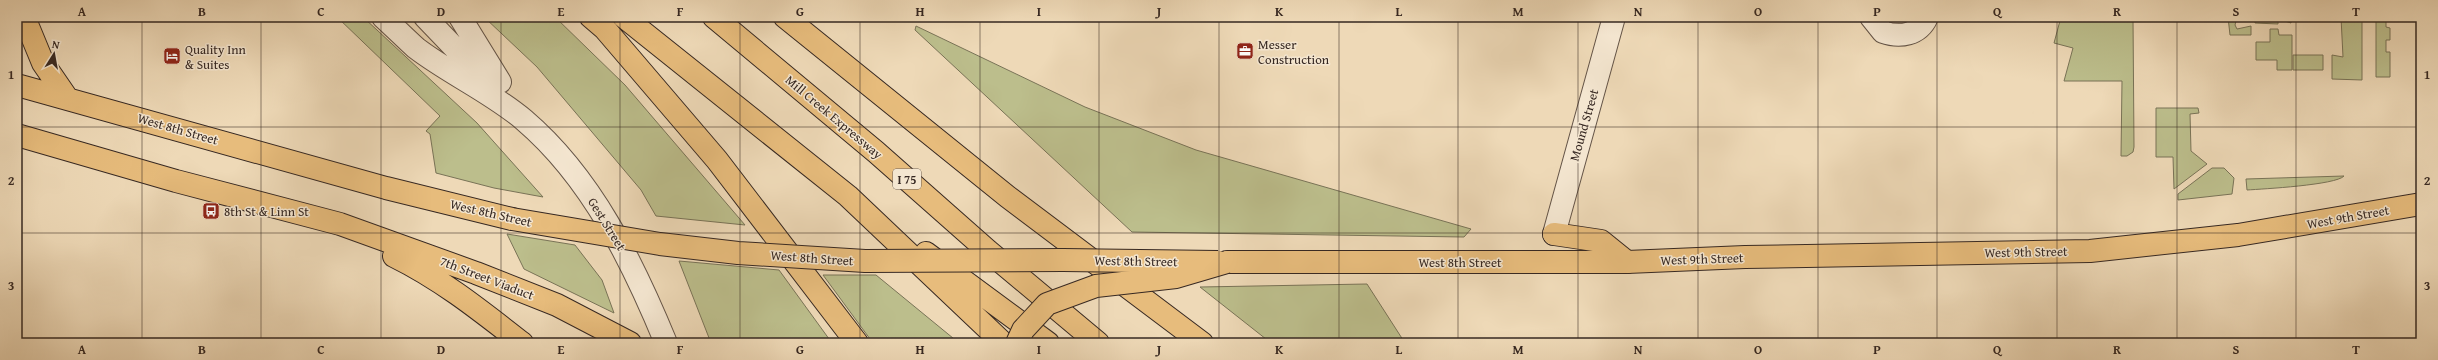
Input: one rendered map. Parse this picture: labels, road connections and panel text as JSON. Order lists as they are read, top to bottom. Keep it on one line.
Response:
{"streets":{"main road":["Mill Creek Expressway","West 8th Street","I 75","West 9th Street","7th Street Viaduct"],"street":["Mound Street","Gest Street"]},"crossings":[["West 8th Street","West 9th Street"]],"places":{"office":["Messer Construction"],"hotel":["Quality Inn & Suites"],"bus stop":["8th St & Linn St"]},"north":"top","grid":{"columns":["A","B","C","D","E","F","G","H","I","J","K","L","M","N","O","P","Q","R","S","T"],"rows":["1","2","3"]}}
